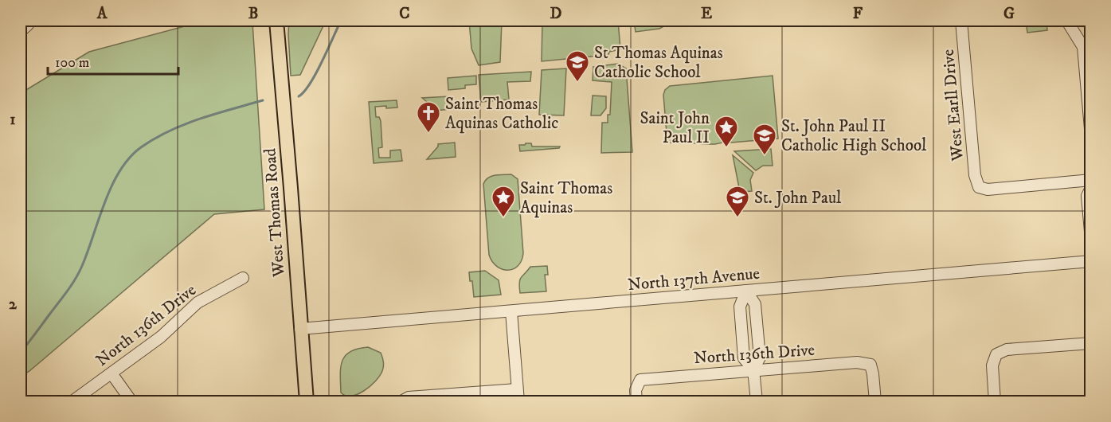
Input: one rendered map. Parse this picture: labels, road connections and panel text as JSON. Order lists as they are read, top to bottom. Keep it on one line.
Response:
{"streets":{"main road":["West Thomas Road"],"street":["West Earll Drive","North 137th Avenue","North 136th Drive"]},"crossings":[["West Thomas Road","North 137th Avenue"]],"places":{"school or university":["St Thomas Aquinas Catholic School","St. John Paul II Catholic High School","St. John Paul"],"church":["Saint Thomas Aquinas Catholic"],"place":["Saint John Paul II","Saint Thomas Aquinas"]},"scale_bar":"100 m","grid":{"columns":["A","B","C","D","E","F","G"],"rows":["1","2"]}}
